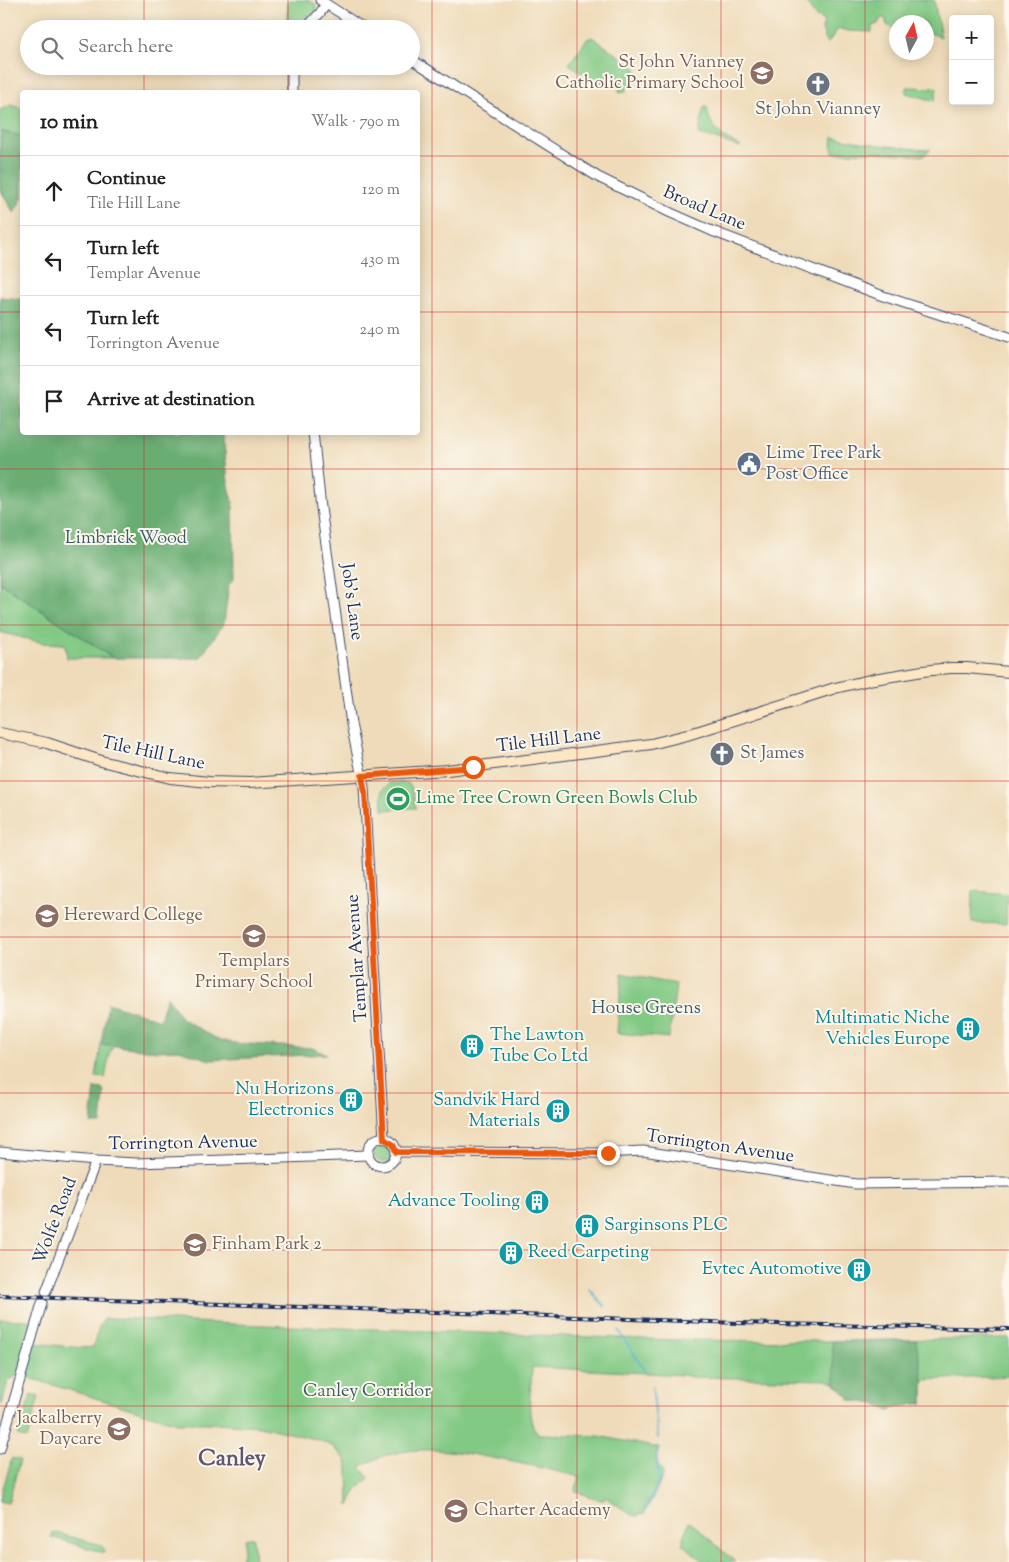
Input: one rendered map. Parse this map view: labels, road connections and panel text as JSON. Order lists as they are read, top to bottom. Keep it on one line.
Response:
{"streets":{"main road":["Tile Hill Lane"],"street":["Broad Lane","Job's Lane","Templar Avenue","Torrington Avenue","Wolfe Road"]},"crossings":[["Job's Lane","Tile Hill Lane"],["Job's Lane","Templar Avenue"],["Tile Hill Lane","Templar Avenue"],["Templar Avenue","Torrington Avenue"],["Torrington Avenue","Wolfe Road"]],"districts":["Canley"],"parks":["Limbrick Wood","House Greens","Canley Corridor"],"places":{"school or university":["St John Vianney Catholic Primary School","Hereward College","Templars Primary School","Finham Park 2","Jackalberry Daycare","Charter Academy"],"church":["St John Vianney","St James"],"public building":["Lime Tree Park Post Office"],"sports":["Lime Tree Crown Green Bowls Club"],"building":["Multimatic Niche Vehicles Europe","The Lawton Tube Co Ltd","Nu Horizons Electronics","Sandvik Hard Materials","Advance Tooling","Sarginsons PLC","Reed Carpeting","Evtec Automotive"]},"north":"top","page":{"map_buttons":["+","−"],"search":"Search here","heading":["10 min","Walk · 790 m"],"list":[["Continue","Tile Hill Lane","120 m"],["Turn left","Templar Avenue","430 m"],["Turn left","Torrington Avenue","240 m"],"Arrive at destination"]}}
